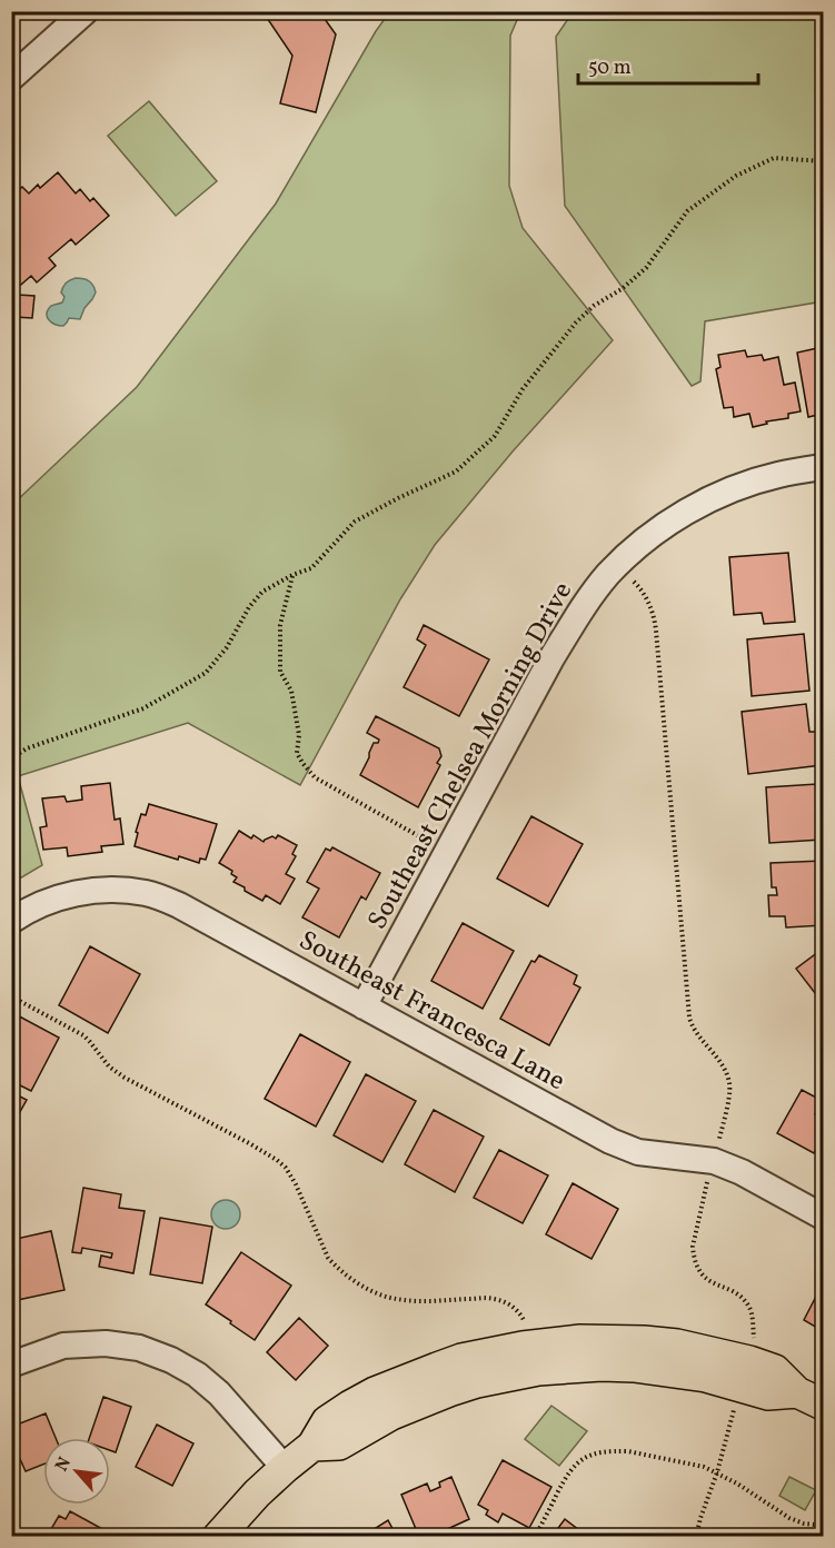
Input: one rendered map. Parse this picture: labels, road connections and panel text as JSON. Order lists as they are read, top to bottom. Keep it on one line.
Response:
{"streets":{"street":["Southeast Chelsea Morning Drive","Southeast Francesca Lane"]},"crossings":[["Southeast Chelsea Morning Drive","Southeast Francesca Lane"]],"scale_bar":"50 m","north":"top left"}
